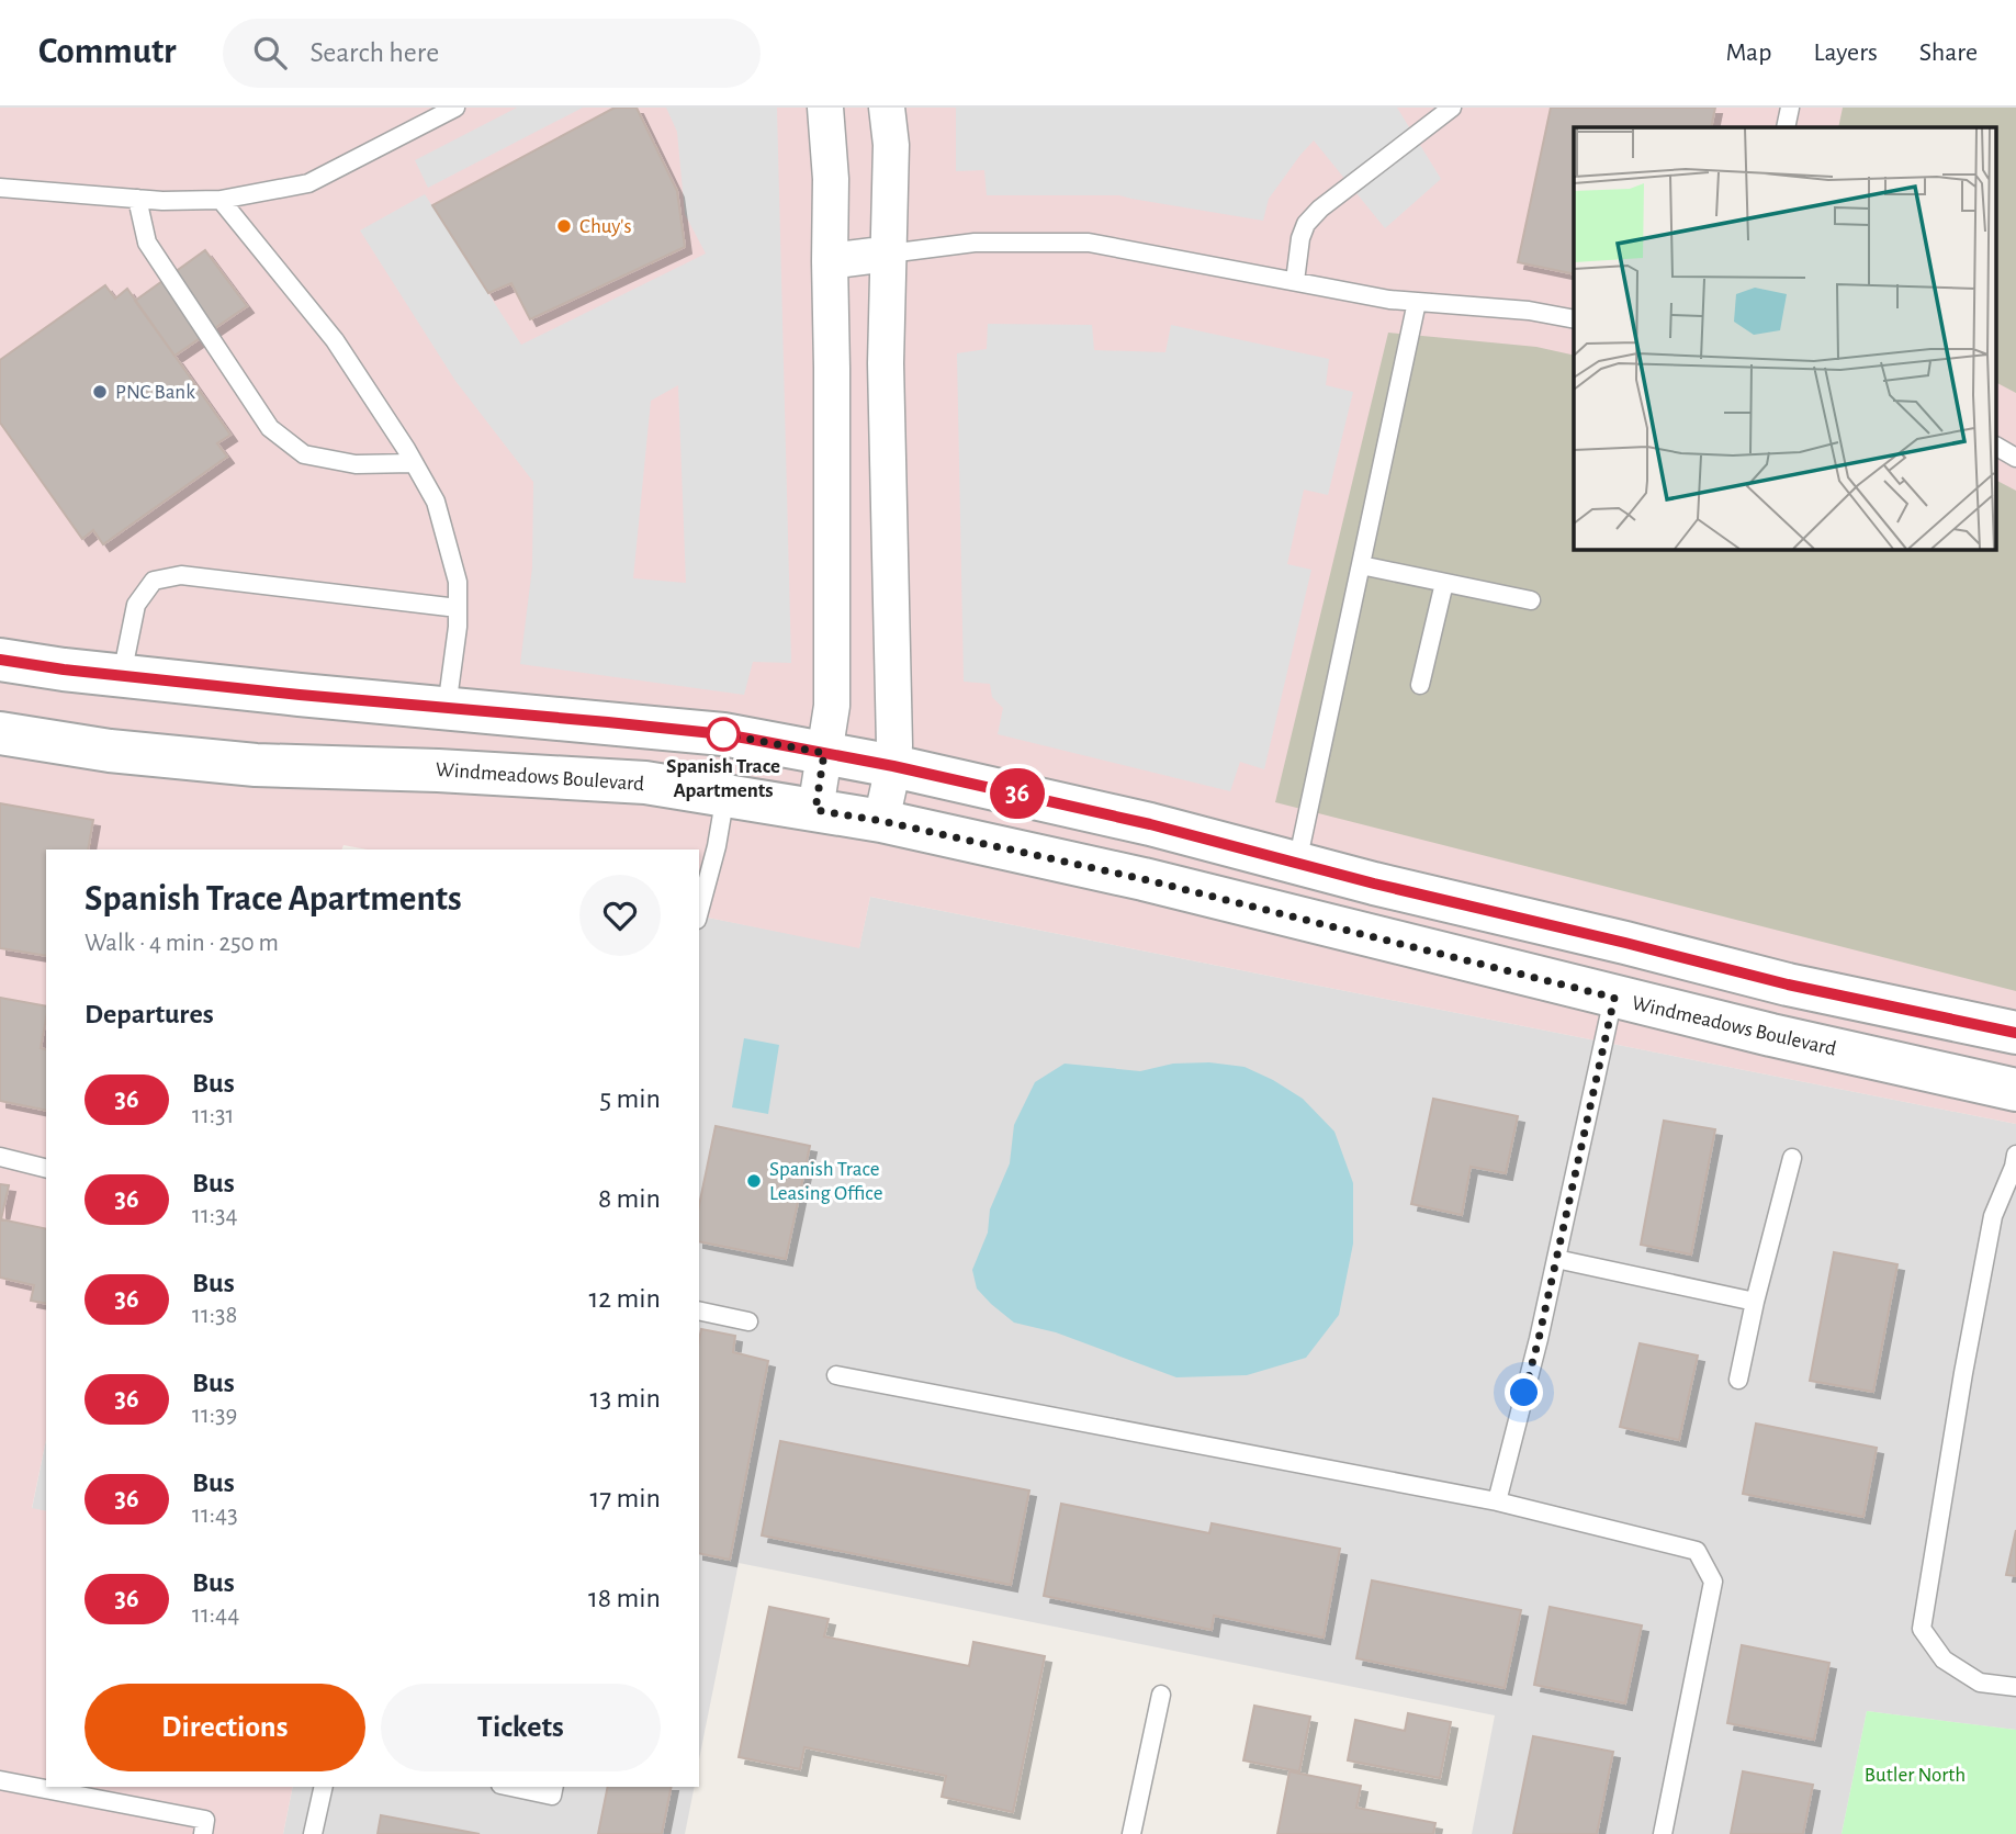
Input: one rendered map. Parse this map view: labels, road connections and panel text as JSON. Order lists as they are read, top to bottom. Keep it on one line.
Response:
{"streets":{"street":["Windmeadows Boulevard"]},"parks":["Butler North"],"places":["Chuy's","PNC Bank","Spanish Trace Apartments","Spanish Trace Leasing Office"],"lines":["bus line 36"],"page":{"header":"Commutr","search":"Search here","nav":["Map","Layers","Share"],"on_map":"36","heading":[["Spanish Trace Apartments","Walk · 4 min · 250 m"],"Departures"],"list":[{"mark":"36","name":"Bus","note":"11:31","value":"5 min"},{"mark":"36","name":"Bus","note":"11:34","value":"8 min"},{"mark":"36","name":"Bus","note":"11:38","value":"12 min"},{"mark":"36","name":"Bus","note":"11:39","value":"13 min"},{"mark":"36","name":"Bus","note":"11:43","value":"17 min"},{"mark":"36","name":"Bus","note":"11:44","value":"18 min"}],"buttons":["Directions","Tickets"]}}
